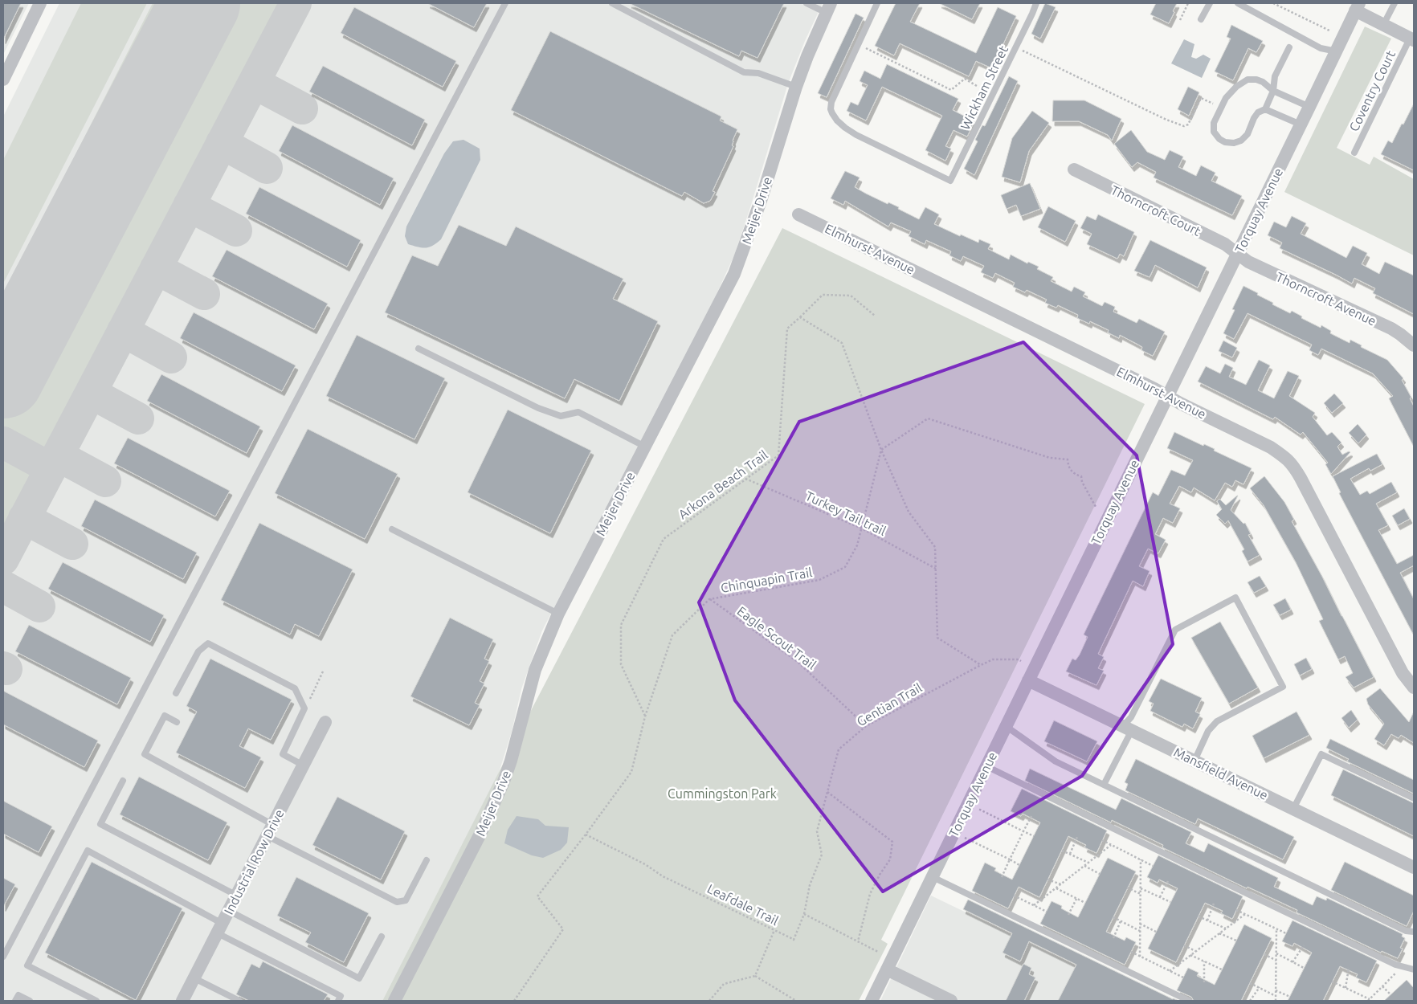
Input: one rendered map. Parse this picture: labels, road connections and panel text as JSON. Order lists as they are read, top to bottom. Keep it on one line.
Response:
{"streets":{"street":["Meijer Drive","Thorncroft Court","Torquay Avenue","Elmhurst Avenue","Thorncroft Avenue","Mansfield Avenue","Industrial Row Drive"],"lane":["Wickham Street","Coventry Court"],"path":["Arkona Beach Trail","Turkey Tail trail","Chinquapin Trail","Eagle Scout Trail","Gentian Trail","Leafdale Trail"]},"crossings":[["Thorncroft Court","Torquay Avenue"],["Thorncroft Court","Thorncroft Avenue"],["Torquay Avenue","Elmhurst Avenue"],["Torquay Avenue","Thorncroft Avenue"],["Torquay Avenue","Mansfield Avenue"],["Arkona Beach Trail","Turkey Tail trail"],["Arkona Beach Trail","Chinquapin Trail"],["Turkey Tail trail","Chinquapin Trail"],["Chinquapin Trail","Eagle Scout Trail"],["Chinquapin Trail","Leafdale Trail"],["Eagle Scout Trail","Gentian Trail"],["Gentian Trail","Leafdale Trail"]],"parks":["Cummingston Park"]}
